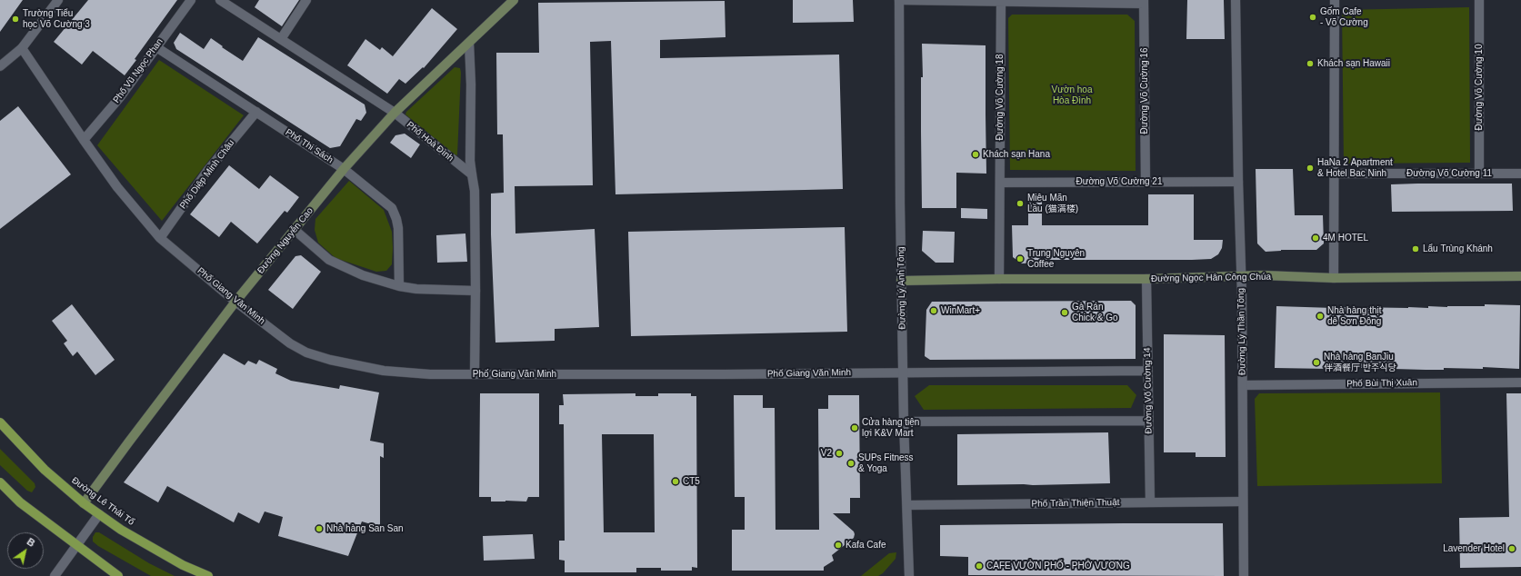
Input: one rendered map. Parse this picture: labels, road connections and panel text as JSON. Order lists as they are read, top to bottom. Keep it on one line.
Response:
{"streets":{"main road":["Đường Nguyễn Cao","Đường Ngọc Hân Công Chúa","Đường Lê Thái Tổ"],"street":["Phố Vũ Ngọc Phan","Đường Võ Cường 10","Đường Võ Cường 16","Đường Võ Cường 18","Phố Hoà Đình","Phố Thi Sách","Đường Võ Cường 11","Phố Diệp Minh Châu","Đường Võ Cường 21","Đường Lý Anh Tông","Phố Giang Văn Minh","Đường Lý Thần Tông","Phố Bùi Thị Xuân","Đường Võ Cường 14","Phố Trần Thiện Thuật"]},"crossings":[["Phố Vũ Ngọc Phan","Phố Thi Sách"],["Phố Vũ Ngọc Phan","Phố Giang Văn Minh"],["Đường Võ Cường 10","Đường Võ Cường 11"],["Đường Võ Cường 16","Đường Võ Cường 21"],["Đường Võ Cường 18","Đường Võ Cường 21"],["Đường Võ Cường 18","Đường Ngọc Hân Công Chúa"],["Phố Hoà Đình","Đường Nguyễn Cao"],["Phố Thi Sách","Phố Diệp Minh Châu"],["Phố Thi Sách","Đường Nguyễn Cao"],["Phố Diệp Minh Châu","Phố Giang Văn Minh"],["Đường Võ Cường 21","Đường Lý Thần Tông"],["Đường Nguyễn Cao","Phố Giang Văn Minh"],["Đường Nguyễn Cao","Đường Lê Thái Tổ"],["Đường Ngọc Hân Công Chúa","Đường Lý Anh Tông"],["Đường Ngọc Hân Công Chúa","Đường Lý Thần Tông"],["Đường Ngọc Hân Công Chúa","Đường Võ Cường 14"],["Đường Lý Anh Tông","Phố Giang Văn Minh"],["Đường Lý Anh Tông","Phố Trần Thiện Thuật"],["Phố Giang Văn Minh","Đường Võ Cường 14"],["Đường Lý Thần Tông","Phố Bùi Thị Xuân"],["Đường Lý Thần Tông","Phố Trần Thiện Thuật"],["Đường Võ Cường 14","Phố Trần Thiện Thuật"]],"parks":["Vườn hoa Hòa Đình"],"places":["Gốm Cafe - Võ Cường","Trường Tiểu học Võ Cường 3","Khách sạn Hawaii","Khách sạn Hana","HaNa 2 Apartment & Hotel Bac Ninh","Miêu Mãn Lầu (猫满楼)","4M HOTEL","Lẩu Trùng Khánh","Trung Nguyên Coffee","WinMart+","Gà Rán Chick & Go","Nhà hàng thịt dê Sơn Đông","Nhà hàng BanJiu 伴酒餐厅 반주식당","Cửa hàng tiện lợi K&V Mart","V2","SUPs Fitness & Yoga","CT5","Nhà hàng San San","Kafa Cafe","Lavender Hotel","CAFE VƯỜN PHỐ - PHỞ VƯƠNG"],"north":"top right"}
